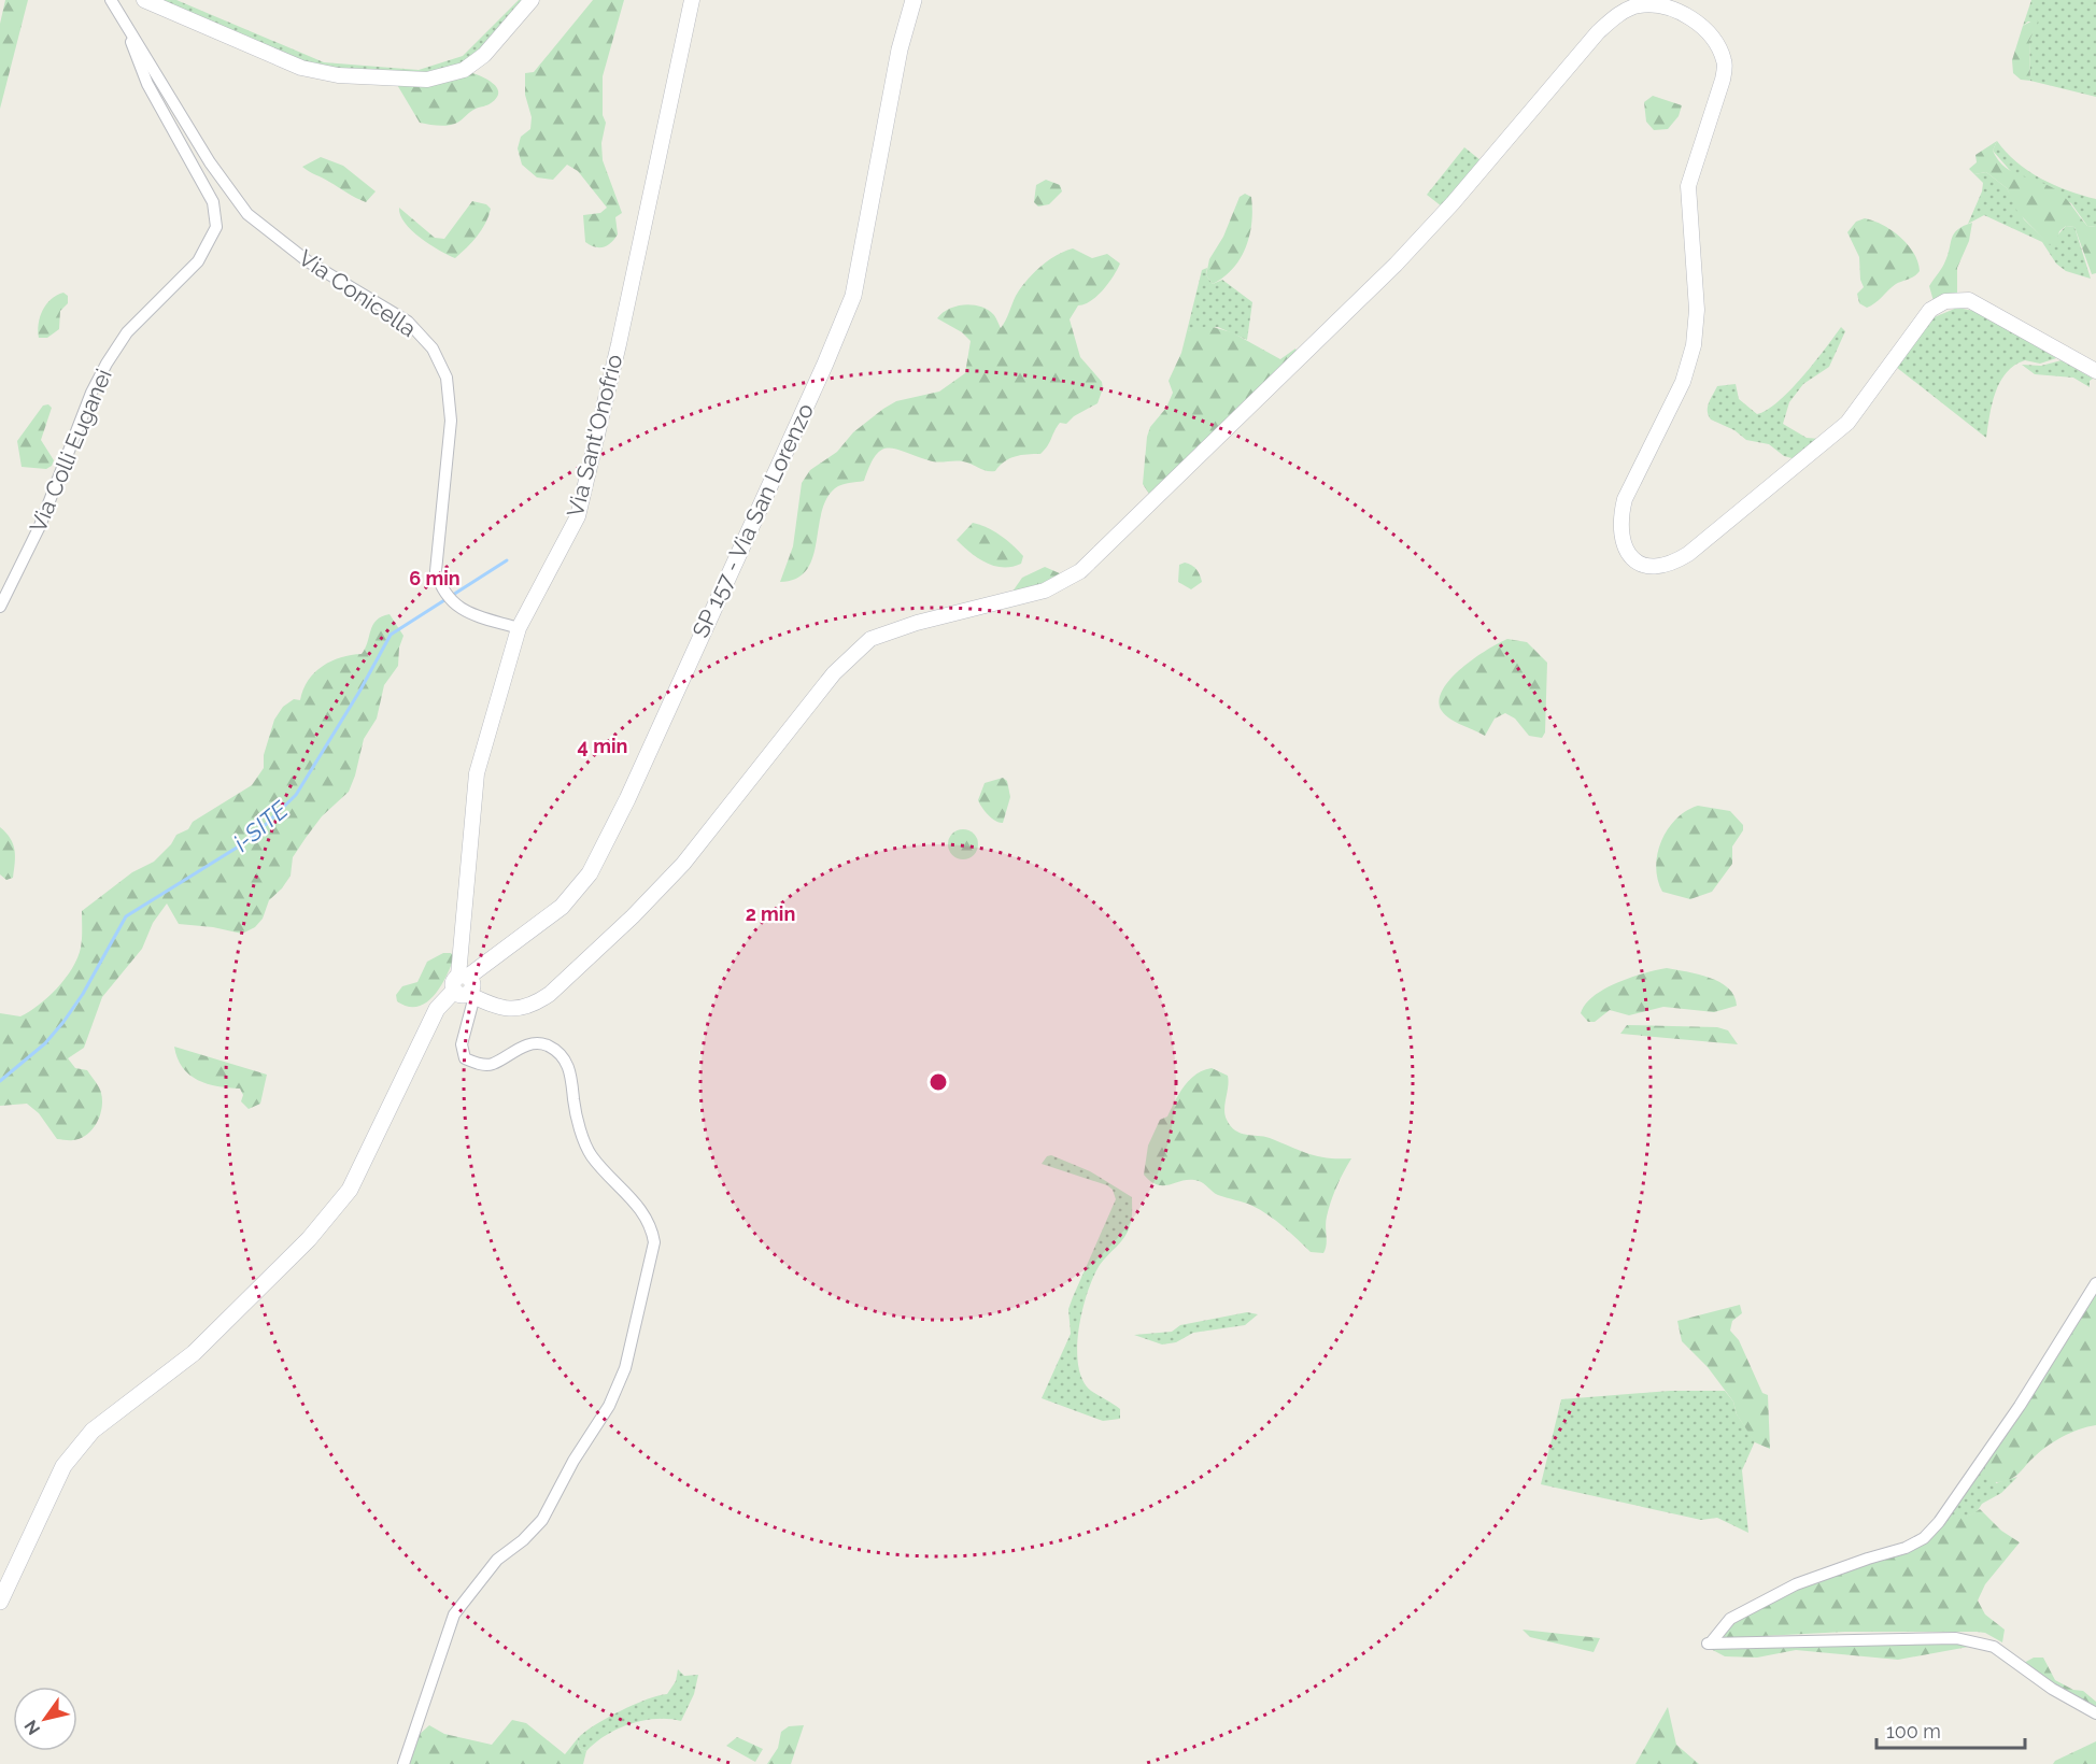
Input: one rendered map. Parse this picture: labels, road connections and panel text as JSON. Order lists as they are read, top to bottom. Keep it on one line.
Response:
{"streets":{"main road":["SP 157 - Via San Lorenzo"],"street":["Via Conicella","Via Sant'Onofrio","Via Colli Euganei"]},"crossings":[["Via Conicella","Via Sant'Onofrio"],["Via Conicella","Via Colli Euganei"],["Via Sant'Onofrio","SP 157 - Via San Lorenzo"]],"water":["i-SITE"],"scale_bar":"100 m","north":"bottom left","rings":["6 min","4 min","2 min"]}
